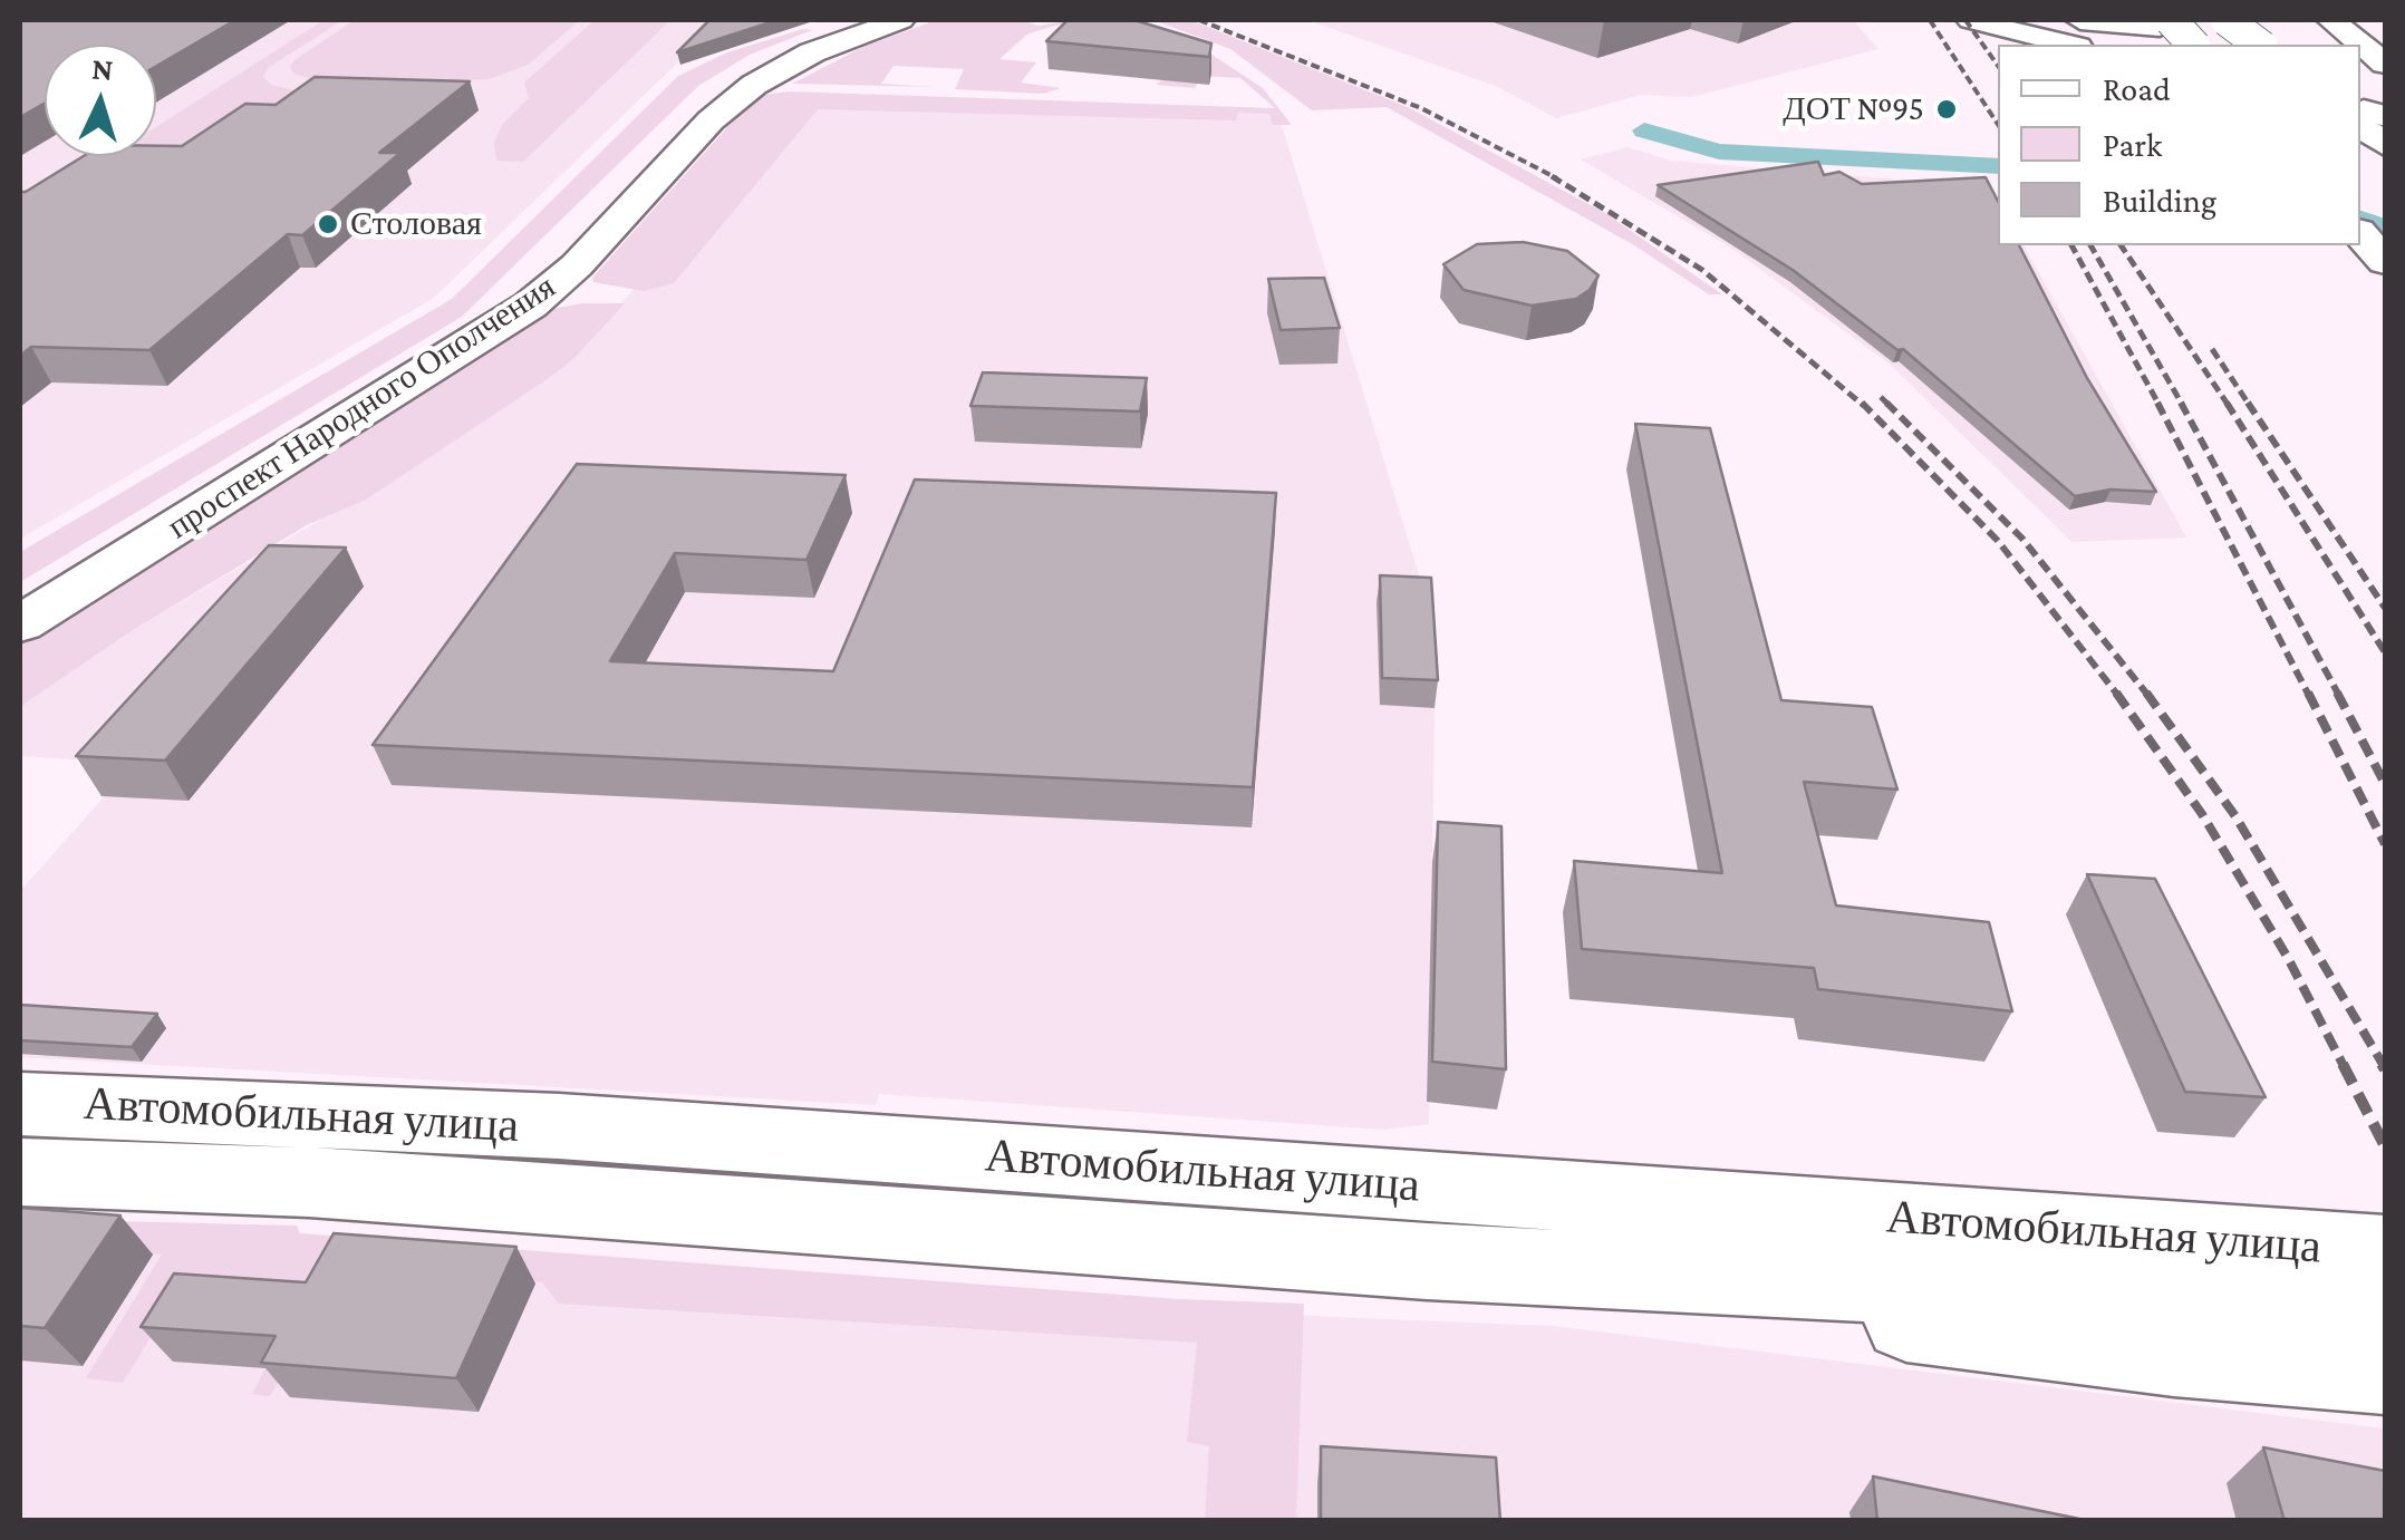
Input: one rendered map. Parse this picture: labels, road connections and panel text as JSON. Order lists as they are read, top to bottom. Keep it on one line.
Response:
{"streets":{"main road":["проспект Народного Ополчения","Автомобильная улица"]},"places":["ДОТ №95","Столовая"],"legend":["Road","Park","Building"],"north":"top"}
